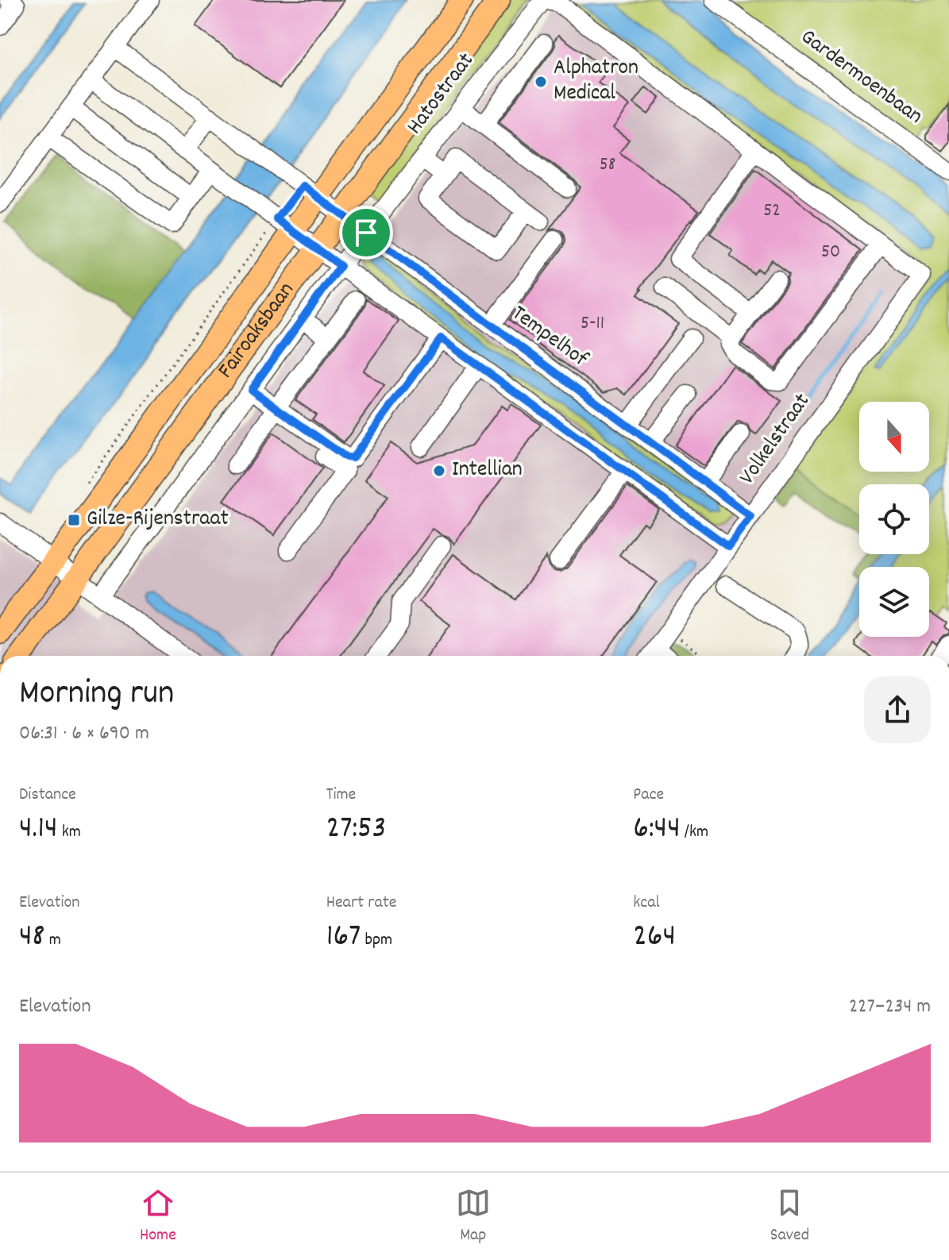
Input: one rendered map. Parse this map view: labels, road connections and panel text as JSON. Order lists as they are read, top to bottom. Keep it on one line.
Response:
{"streets":{"main road":["Fairoaksbaan"],"street":["Gardermoenbaan","Hatostraat","Tempelhof","Volkelstraat"]},"crossings":[["Hatostraat","Tempelhof"],["Hatostraat","Volkelstraat"],["Fairoaksbaan","Tempelhof"],["Tempelhof","Volkelstraat"]],"places":{"other":["Alphatron Medical","Intellian"],"transit":["Gilze-Rijenstraat"]},"house_numbers":["58","52","50","5-11"],"north":"bottom","page":{"heading":["Morning run","06:31 · 6 × 690 m"],"stats":[["Distance","4.14 km"],["Time","27:53"],["Pace","6:44 /km"],["Elevation","48 m"],["Heart rate","167 bpm"],["kcal","264"]],"chart":["Elevation","227–234 m"],"tabs":["Home","Map","Saved"]}}
